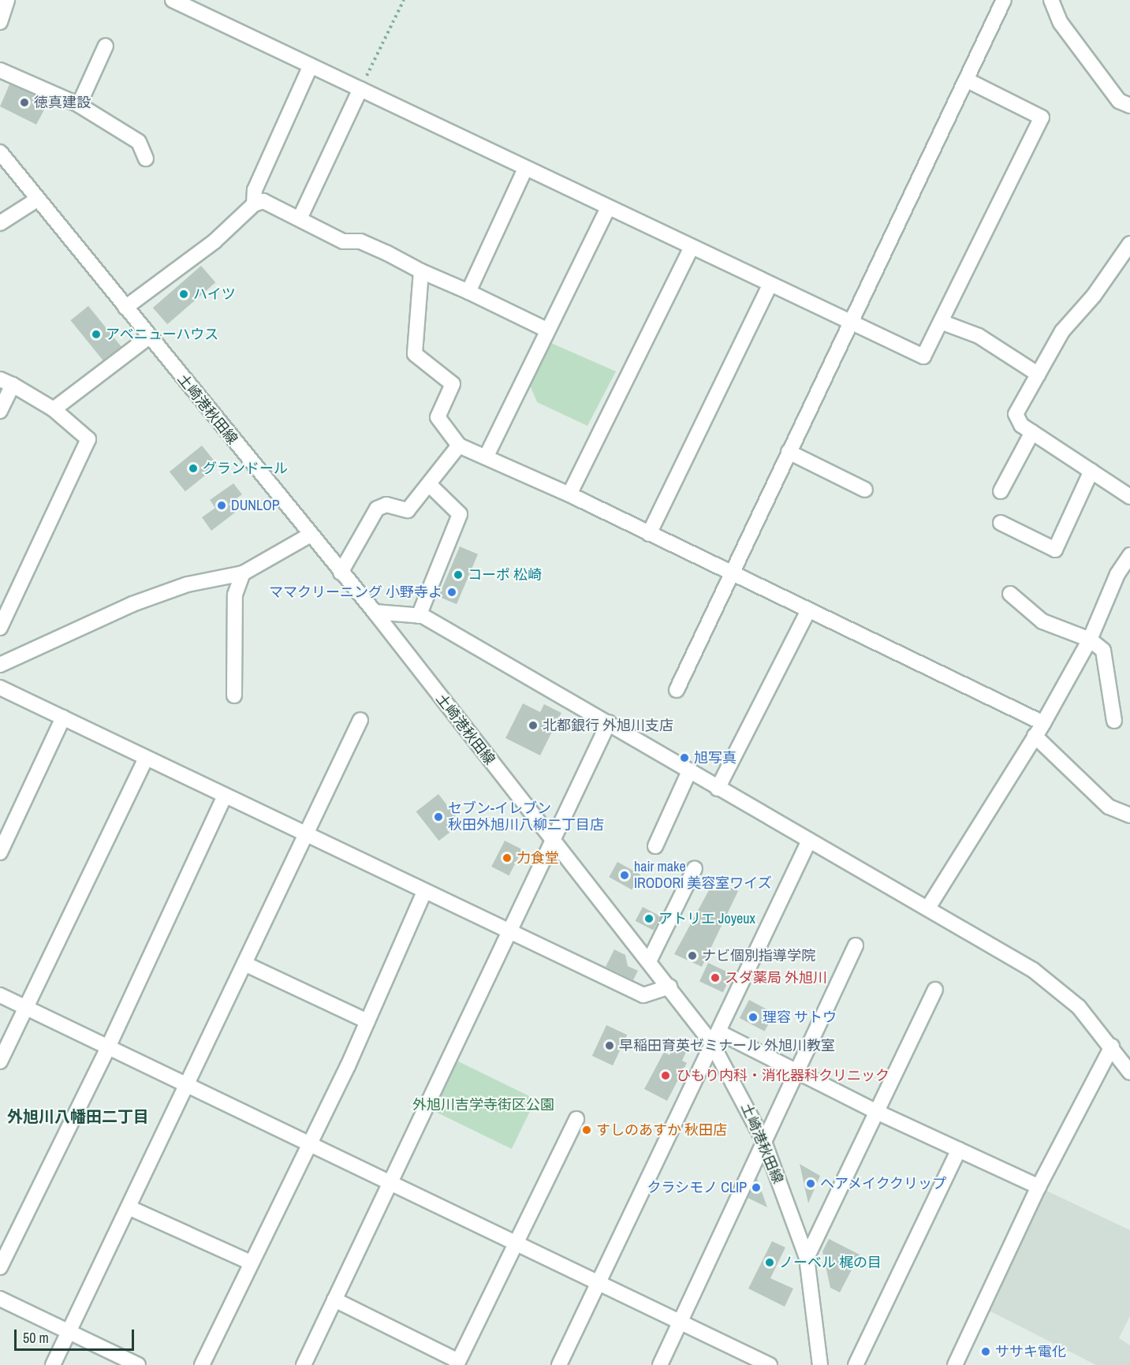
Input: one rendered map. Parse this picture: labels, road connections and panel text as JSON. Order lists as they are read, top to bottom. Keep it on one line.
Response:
{"streets":{"street":["土崎港秋田線"]},"districts":["外旭川八幡田二丁目"],"parks":["外旭川吉学寺街区公園"],"places":["徳真建設","ハイツ","アベニューハウス","グランドール","DUNLOP","コーポ 松崎","ママクリーニング 小野寺よ","北都銀行 外旭川支店","旭写真","セブン-イレブン 秋田外旭川八柳二丁目店","力食堂","hair make IRODORI 美容室ワイズ","アトリエ Joyeux","ナビ個別指導学院","スダ薬局 外旭川","理容 サトウ","早稲田育英ゼミナール 外旭川教室","ひもり内科・消化器科クリニック","すしのあすか 秋田店","ヘアメイククリップ","クラシモノ CLIP","ノーベル 梶の目","ササキ電化"],"scale_bar":"50 m"}
